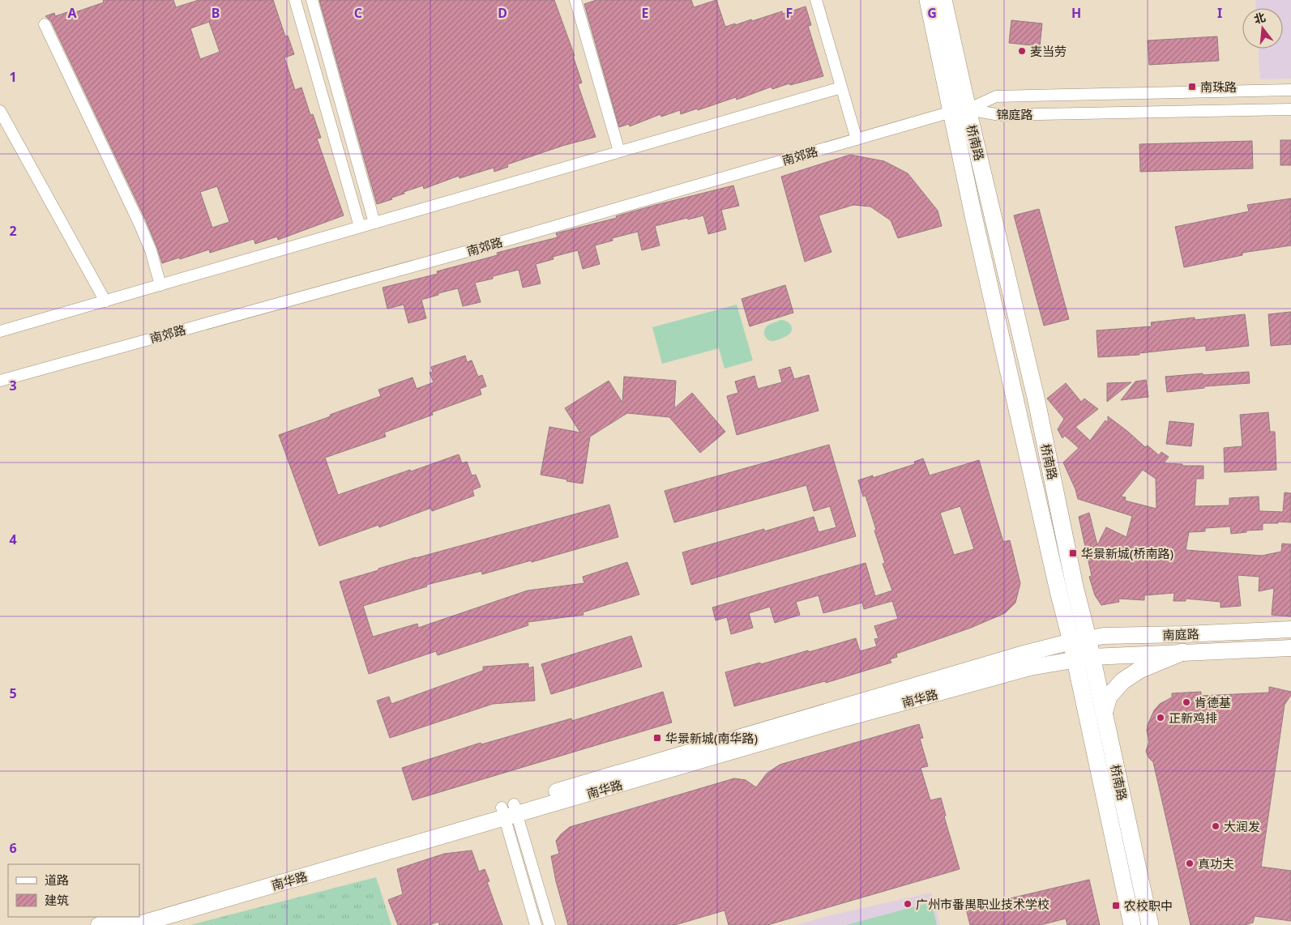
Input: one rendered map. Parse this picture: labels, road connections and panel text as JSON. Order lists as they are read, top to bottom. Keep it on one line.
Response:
{"streets":{"main road":["桥南路"],"street":["锦庭路","南郊路","南庭路","南华路"]},"crossings":[["锦庭路","桥南路"],["锦庭路","南郊路"],["桥南路","南郊路"],["桥南路","南庭路"],["桥南路","南华路"],["南庭路","南华路"]],"places":{"other":["麦当劳","肯德基","正新鸡排","大润发","真功夫","广州市番禺职业技术学校"],"transit":["南珠路","华景新城(桥南路)","华景新城(南华路)","农校职中"]},"legend":["道路","建筑"],"north":"top","grid":{"columns":["A","B","C","D","E","F","G","H","I"],"rows":["1","2","3","4","5","6"]}}
